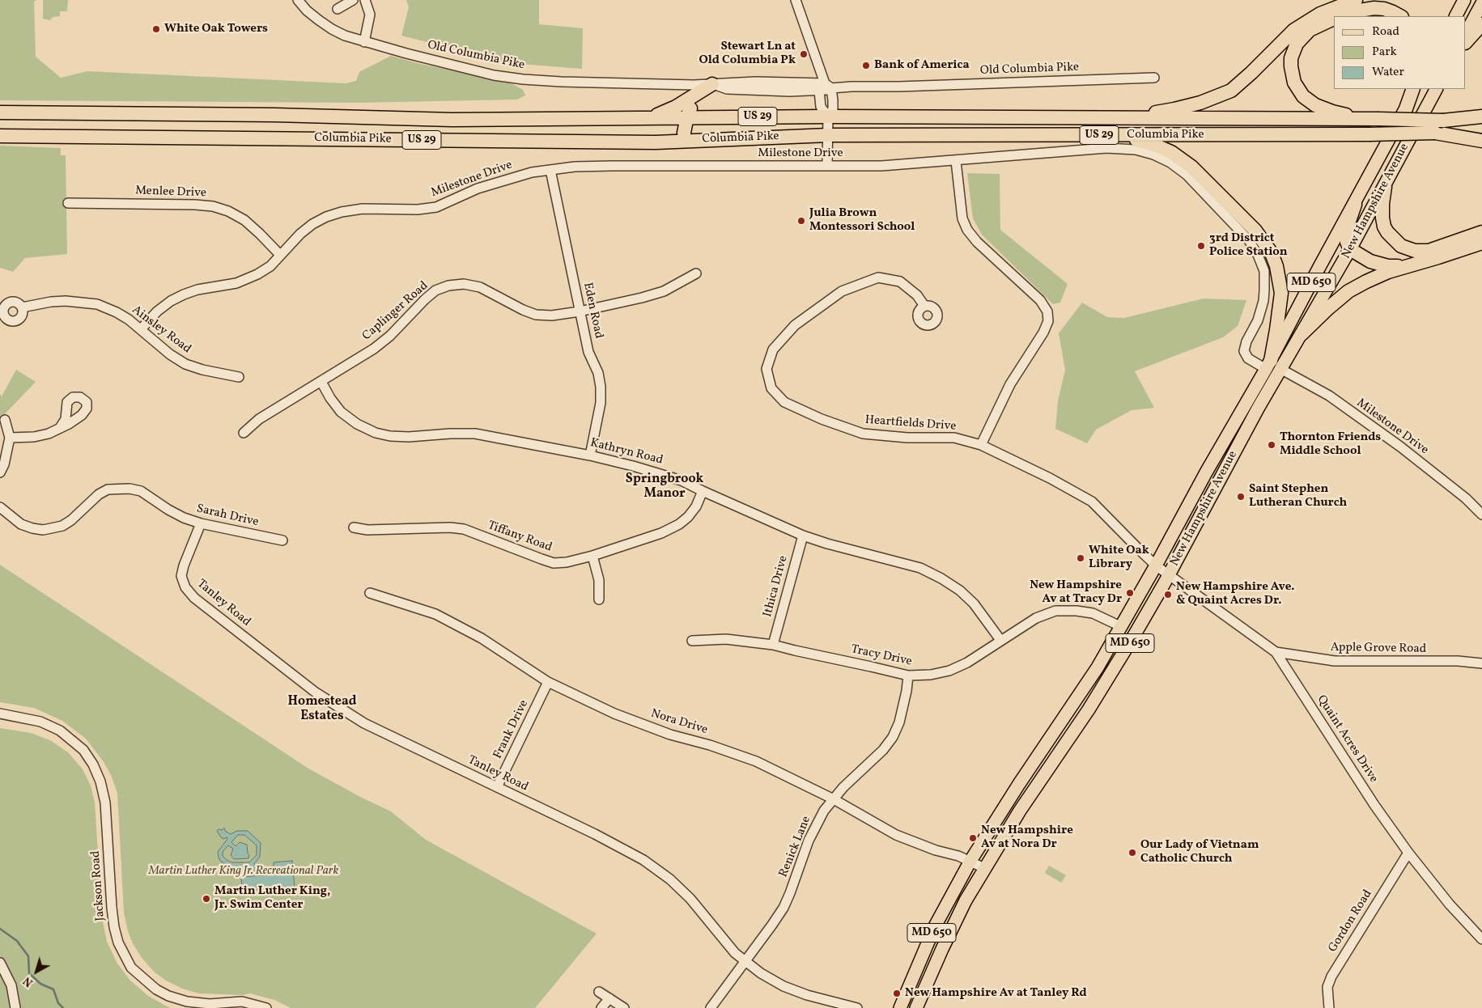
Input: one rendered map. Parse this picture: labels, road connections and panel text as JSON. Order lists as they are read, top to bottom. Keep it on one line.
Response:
{"streets":{"highway":["US 29","Columbia Pike"],"main road":["New Hampshire Avenue","MD 650"],"street":["Old Columbia Pike","Milestone Drive","Menlee Drive","Eden Road","Caplinger Road","Ainsley Road","Heartfields Drive","Kathryn Road","Sarah Drive","Tiffany Road","Ithica Drive","Tanley Road","Apple Grove Road","Tracy Drive","Nora Drive","Frank Drive","Quaint Acres Drive","Renick Lane","Jackson Road","Gordon Road"]},"crossings":[["Milestone Drive","Menlee Drive"],["Milestone Drive","New Hampshire Avenue"],["Milestone Drive","Eden Road"],["Milestone Drive","Ainsley Road"],["New Hampshire Avenue","Heartfields Drive"],["New Hampshire Avenue","Tracy Drive"],["New Hampshire Avenue","Nora Drive"],["New Hampshire Avenue","Quaint Acres Drive"],["Eden Road","Caplinger Road"],["Eden Road","Kathryn Road"],["Caplinger Road","Kathryn Road"],["Heartfields Drive","Quaint Acres Drive"],["Kathryn Road","Tiffany Road"],["Kathryn Road","Ithica Drive"],["Kathryn Road","Tracy Drive"],["Sarah Drive","Tanley Road"],["Ithica Drive","Tracy Drive"],["Tanley Road","Frank Drive"],["Tanley Road","Renick Lane"],["Apple Grove Road","Quaint Acres Drive"],["Tracy Drive","Renick Lane"],["Nora Drive","Frank Drive"],["Nora Drive","Renick Lane"],["Quaint Acres Drive","Gordon Road"]],"districts":["Springbrook Manor","Homestead Estates"],"parks":["Martin Luther King Jr. Recreational Park"],"places":["White Oak Towers","Stewart Ln at Old Columbia Pk","Bank of America","Julia Brown Montessori School","3rd District Police Station","Thornton Friends Middle School","Saint Stephen Lutheran Church","White Oak Library","New Hampshire Av at Tracy Dr","New Hampshire Ave. & Quaint Acres Dr.","New Hampshire Av at Nora Dr","Our Lady of Vietnam Catholic Church","Martin Luther King, Jr. Swim Center","New Hampshire Av at Tanley Rd"],"legend":["Road","Park","Water"],"north":"bottom left"}
